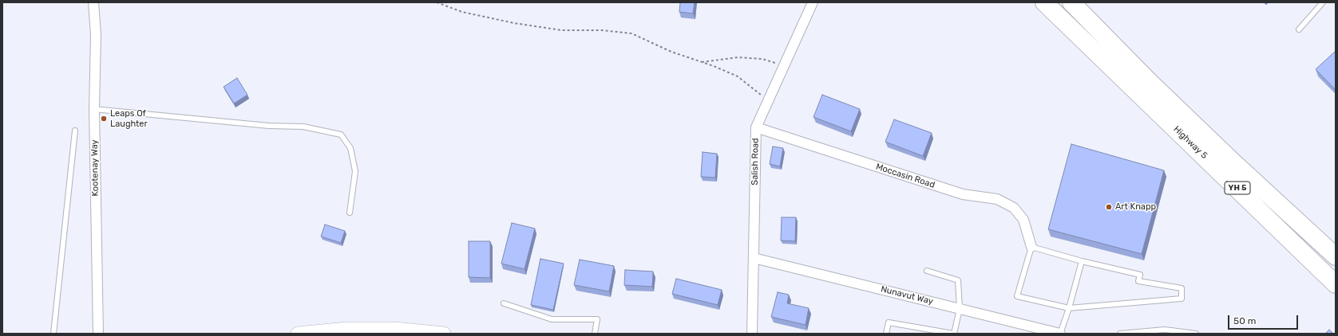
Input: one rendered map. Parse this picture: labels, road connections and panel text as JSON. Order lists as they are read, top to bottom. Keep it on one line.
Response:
{"streets":{"highway":["Highway 5","YH 5"],"street":["Salish Road","Kootenay Way","Moccasin Road","Nunavut Way"]},"crossings":[["Salish Road","Moccasin Road"],["Salish Road","Nunavut Way"]],"places":["Leaps Of Laughter","Art Knapp"],"scale_bar":"50 m"}
